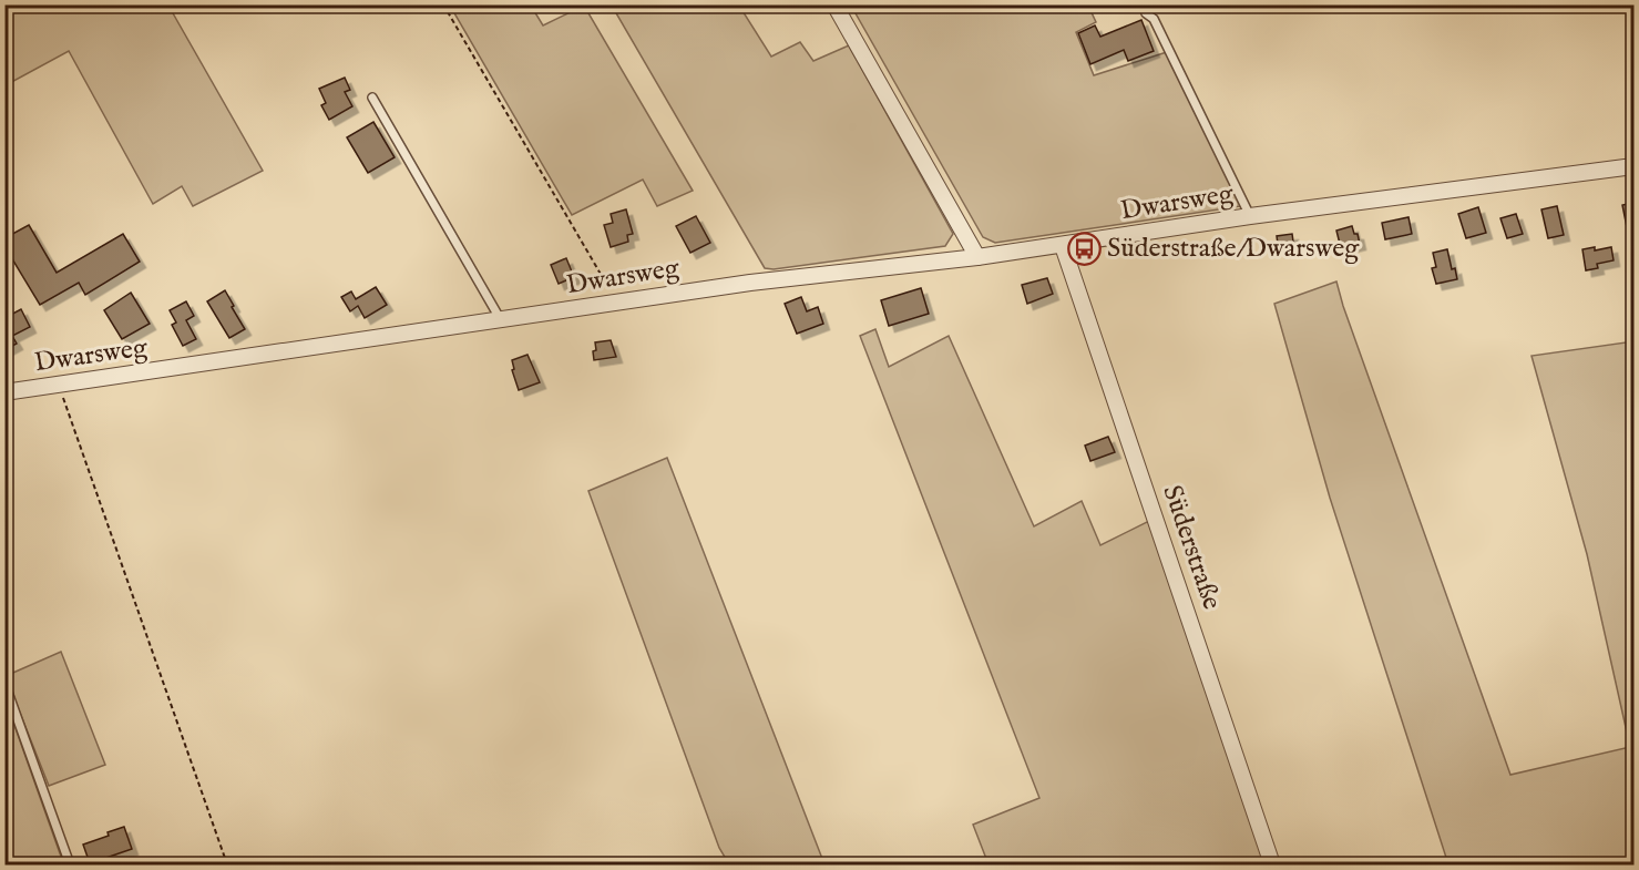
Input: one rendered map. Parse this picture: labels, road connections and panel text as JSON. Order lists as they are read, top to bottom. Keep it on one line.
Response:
{"streets":{"street":["Dwarsweg","Süderstraße"]},"crossings":[["Dwarsweg","Süderstraße"]],"places":{"bus stop":["Süderstraße/Dwarsweg"]}}
